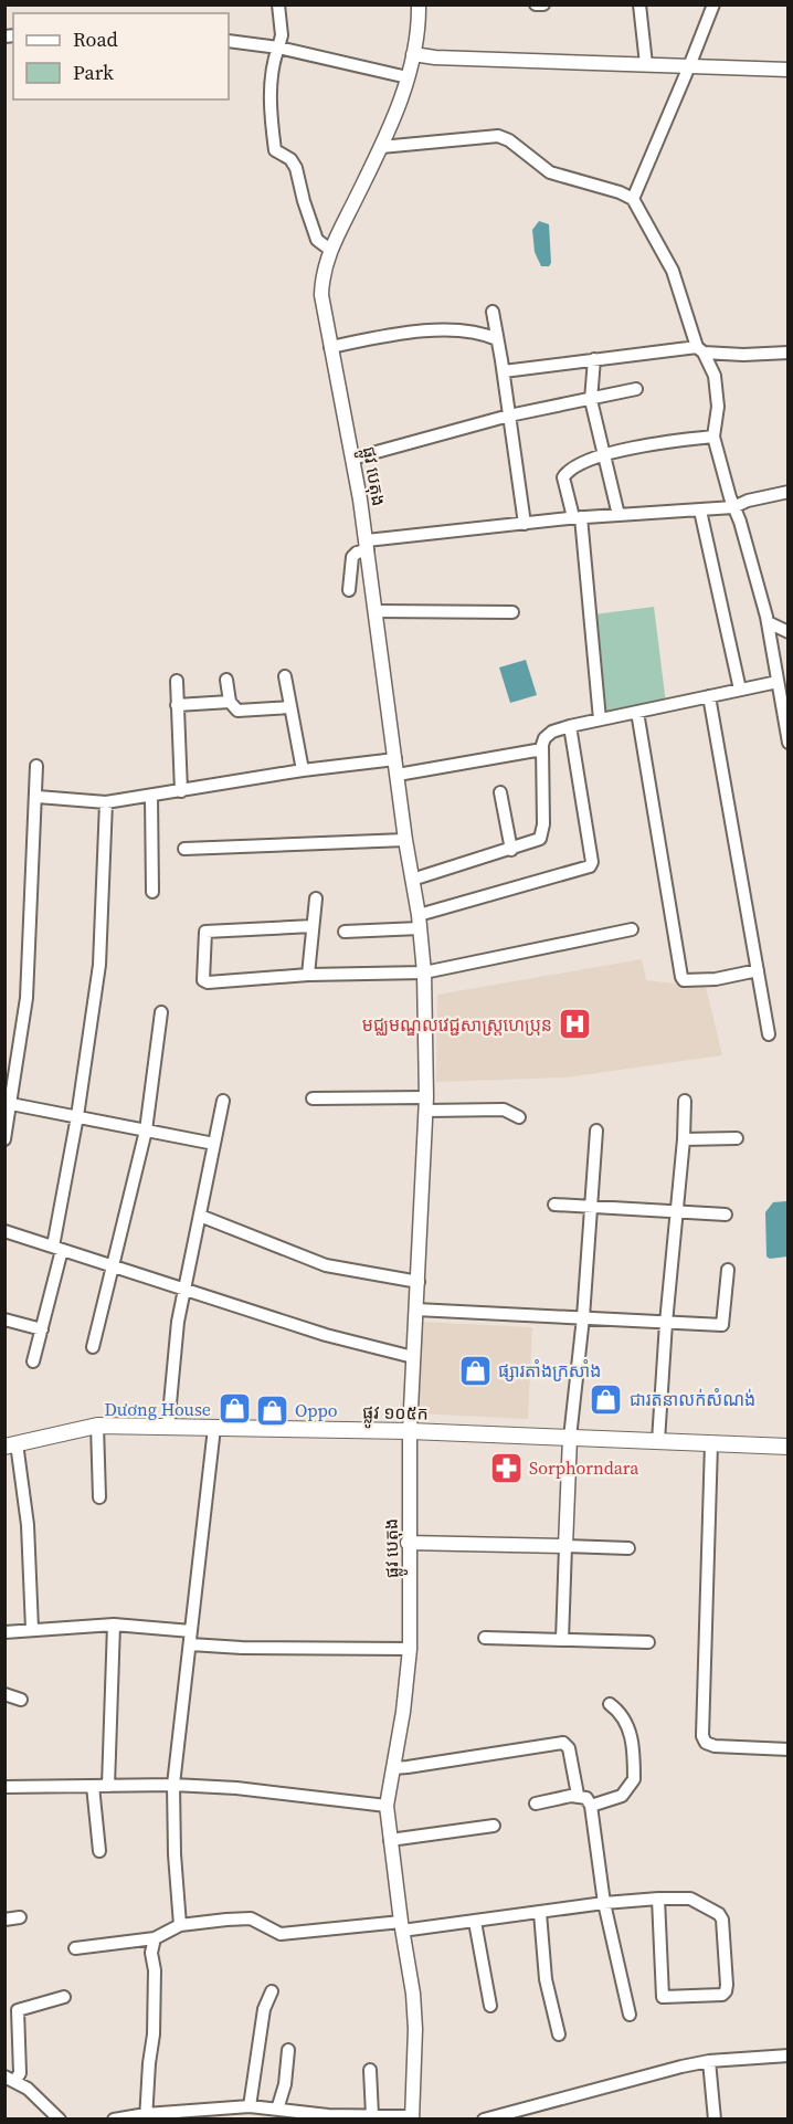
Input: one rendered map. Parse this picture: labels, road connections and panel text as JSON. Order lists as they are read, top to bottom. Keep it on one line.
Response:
{"streets":{"main road":["ផ្លូវ ១០៥ក"],"street":["ផ្លូវ បេតុង"]},"crossings":[["ផ្លូវ បេតុង","ផ្លូវ ១០៥ក"]],"places":{"hospital":["មជ្ឈមណ្ឌលវេជ្ជសាស្ត្រហេប្រុន"],"shop":["ផ្សារតាំងក្រសាំង","ជារតនាលក់សំណង់","Dương House","Oppo"],"pharmacy":["Sorphorndara"]},"legend":["Road","Park"]}
